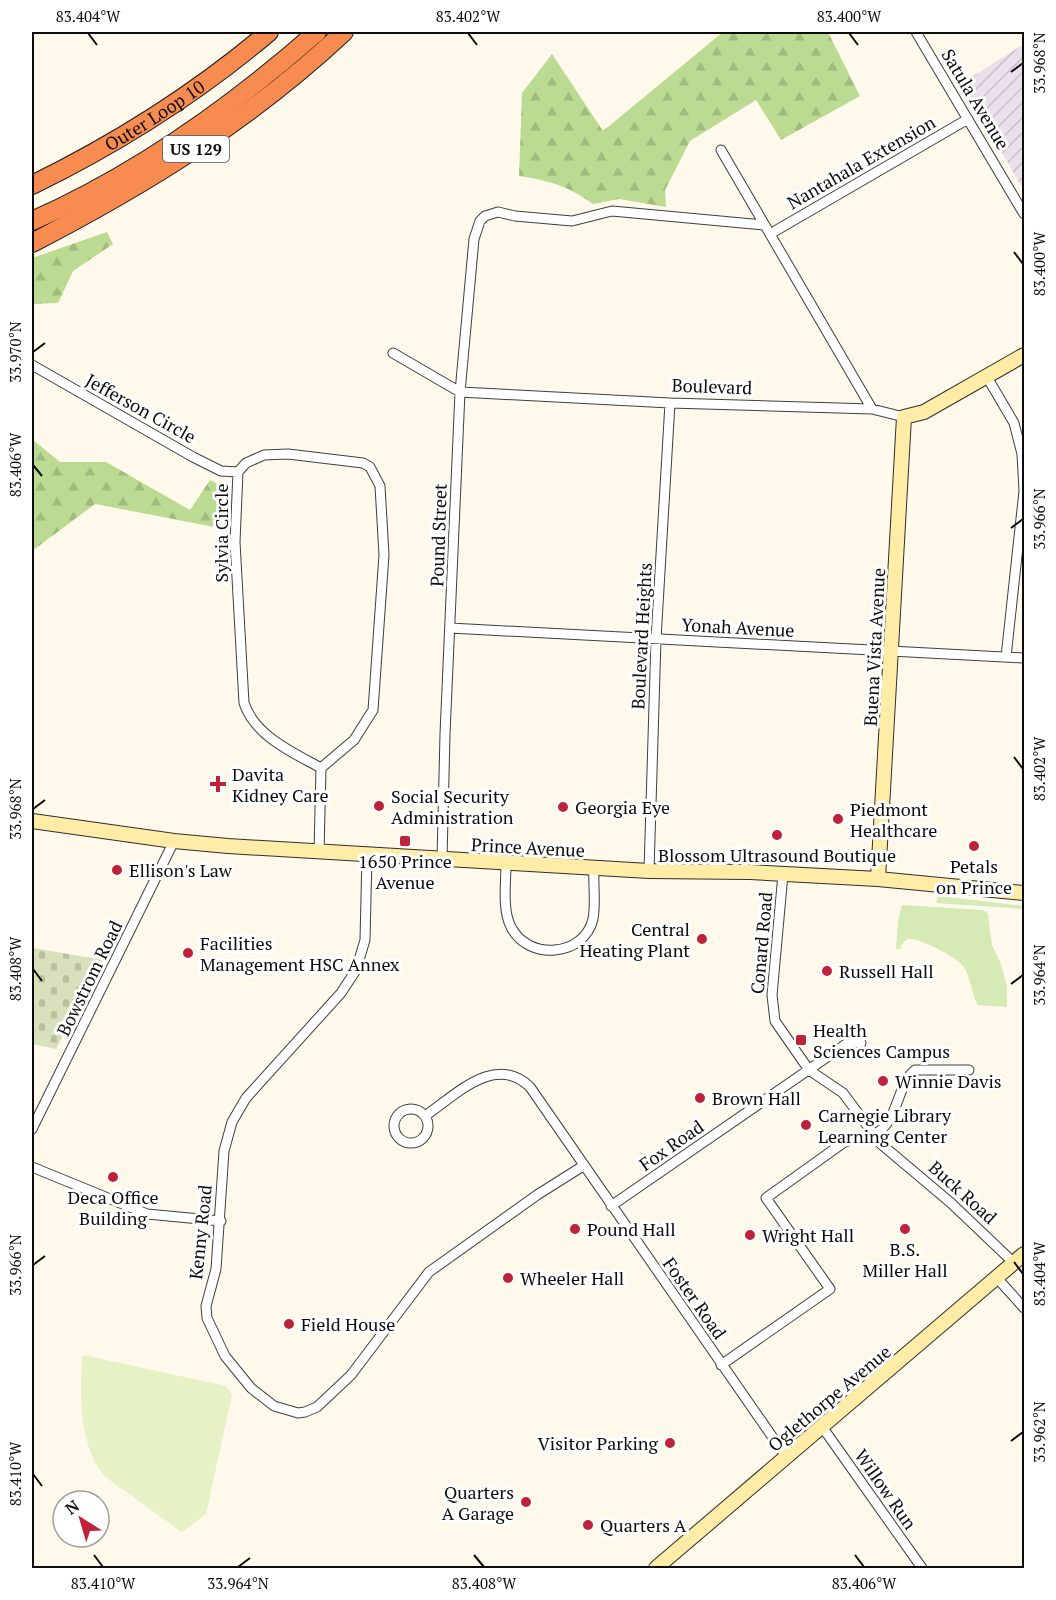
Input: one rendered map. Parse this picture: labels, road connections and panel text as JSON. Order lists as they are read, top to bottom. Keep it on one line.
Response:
{"streets":{"highway":["Outer Loop 10","US 129"],"main road":["Buena Vista Avenue","Prince Avenue","Oglethorpe Avenue"],"street":["Satula Avenue","Nantahala Extension","Boulevard","Jefferson Circle","Sylvia Circle","Pound Street","Yonah Avenue","Boulevard Heights","Conard Road","Bowstrom Road","Fox Road","Buck Road","Kenny Road","Foster Road","Willow Run"]},"crossings":[["Satula Avenue","Nantahala Extension"],["Boulevard","Pound Street"],["Boulevard","Boulevard Heights"],["Boulevard","Buena Vista Avenue"],["Jefferson Circle","Sylvia Circle"],["Pound Street","Yonah Avenue"],["Pound Street","Prince Avenue"],["Yonah Avenue","Boulevard Heights"],["Yonah Avenue","Buena Vista Avenue"],["Boulevard Heights","Prince Avenue"],["Buena Vista Avenue","Prince Avenue"],["Prince Avenue","Conard Road"],["Prince Avenue","Bowstrom Road"],["Prince Avenue","Kenny Road"],["Conard Road","Buck Road"],["Fox Road","Buck Road"],["Fox Road","Foster Road"],["Buck Road","Oglethorpe Avenue"],["Kenny Road","Foster Road"],["Foster Road","Oglethorpe Avenue"],["Oglethorpe Avenue","Willow Run"]],"places":{"health":["Davita Kidney Care"],"other":["Social Security Administration","Georgia Eye","Piedmont Healthcare","Blossom Ultrasound Boutique","Petals on Prince","Ellison's Law","Central Heating Plant","Facilities Management HSC Annex","Russell Hall","Winnie Davis","Brown Hall","Carnegie Library Learning Center","Deca Office Building","Pound Hall","B.S. Miller Hall","Wright Hall","Wheeler Hall","Field House","Visitor Parking","Quarters A Garage","Quarters A"],"transit":["1650 Prince Avenue","Health Sciences Campus"]},"north":"top left","coordinates":["83.404°W","83.402°W","83.400°W","33.968°N","33.970°N","83.406°W","33.966°N","83.408°W","33.964°N","33.962°N","83.410°W"]}
